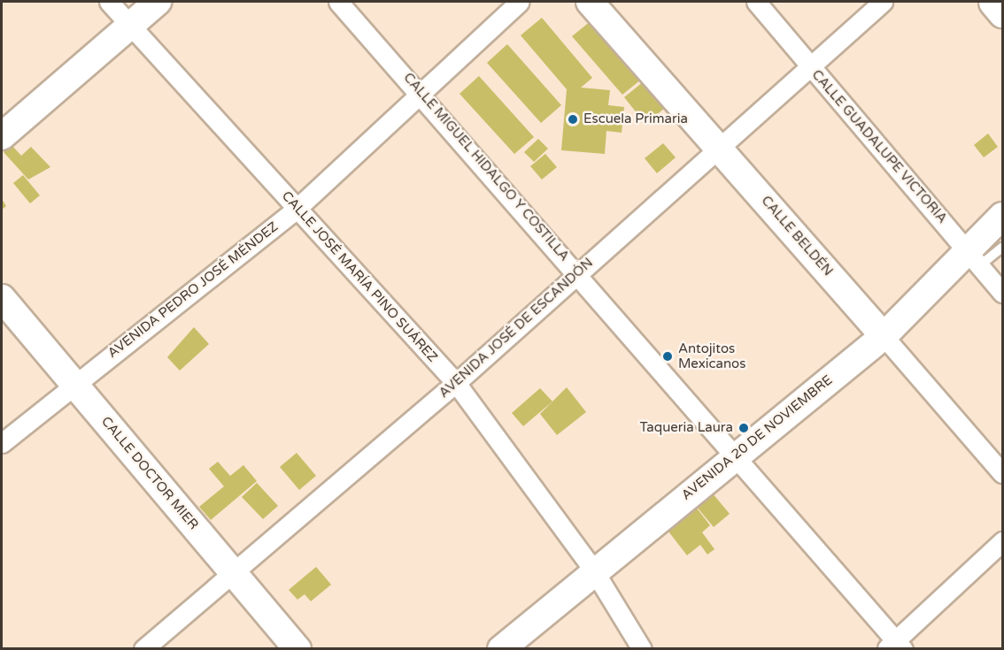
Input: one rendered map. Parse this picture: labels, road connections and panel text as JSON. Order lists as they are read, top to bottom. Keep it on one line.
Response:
{"streets":{"street":["CALLE GUADALUPE VICTORIA","CALLE MIGUEL HIDALGO Y COSTILLA","CALLE BELDÉN","CALLE JOSÉ MARÍA PINO SUÁREZ","AVENIDA PEDRO JOSÉ MÉNDEZ","AVENIDA JOSÉ DE ESCANDÓN","AVENIDA 20 DE NOVIEMBRE","CALLE DOCTOR MIER"]},"crossings":[["CALLE GUADALUPE VICTORIA","AVENIDA JOSÉ DE ESCANDÓN"],["CALLE GUADALUPE VICTORIA","AVENIDA 20 DE NOVIEMBRE"],["CALLE MIGUEL HIDALGO Y COSTILLA","AVENIDA PEDRO JOSÉ MÉNDEZ"],["CALLE MIGUEL HIDALGO Y COSTILLA","AVENIDA JOSÉ DE ESCANDÓN"],["CALLE MIGUEL HIDALGO Y COSTILLA","AVENIDA 20 DE NOVIEMBRE"],["CALLE BELDÉN","AVENIDA JOSÉ DE ESCANDÓN"],["CALLE BELDÉN","AVENIDA 20 DE NOVIEMBRE"],["CALLE JOSÉ MARÍA PINO SUÁREZ","AVENIDA PEDRO JOSÉ MÉNDEZ"],["CALLE JOSÉ MARÍA PINO SUÁREZ","AVENIDA JOSÉ DE ESCANDÓN"],["CALLE JOSÉ MARÍA PINO SUÁREZ","AVENIDA 20 DE NOVIEMBRE"],["AVENIDA PEDRO JOSÉ MÉNDEZ","CALLE DOCTOR MIER"],["AVENIDA JOSÉ DE ESCANDÓN","CALLE DOCTOR MIER"]],"places":["Escuela Primaria","Antojitos Mexicanos","Taqueria Laura"]}
